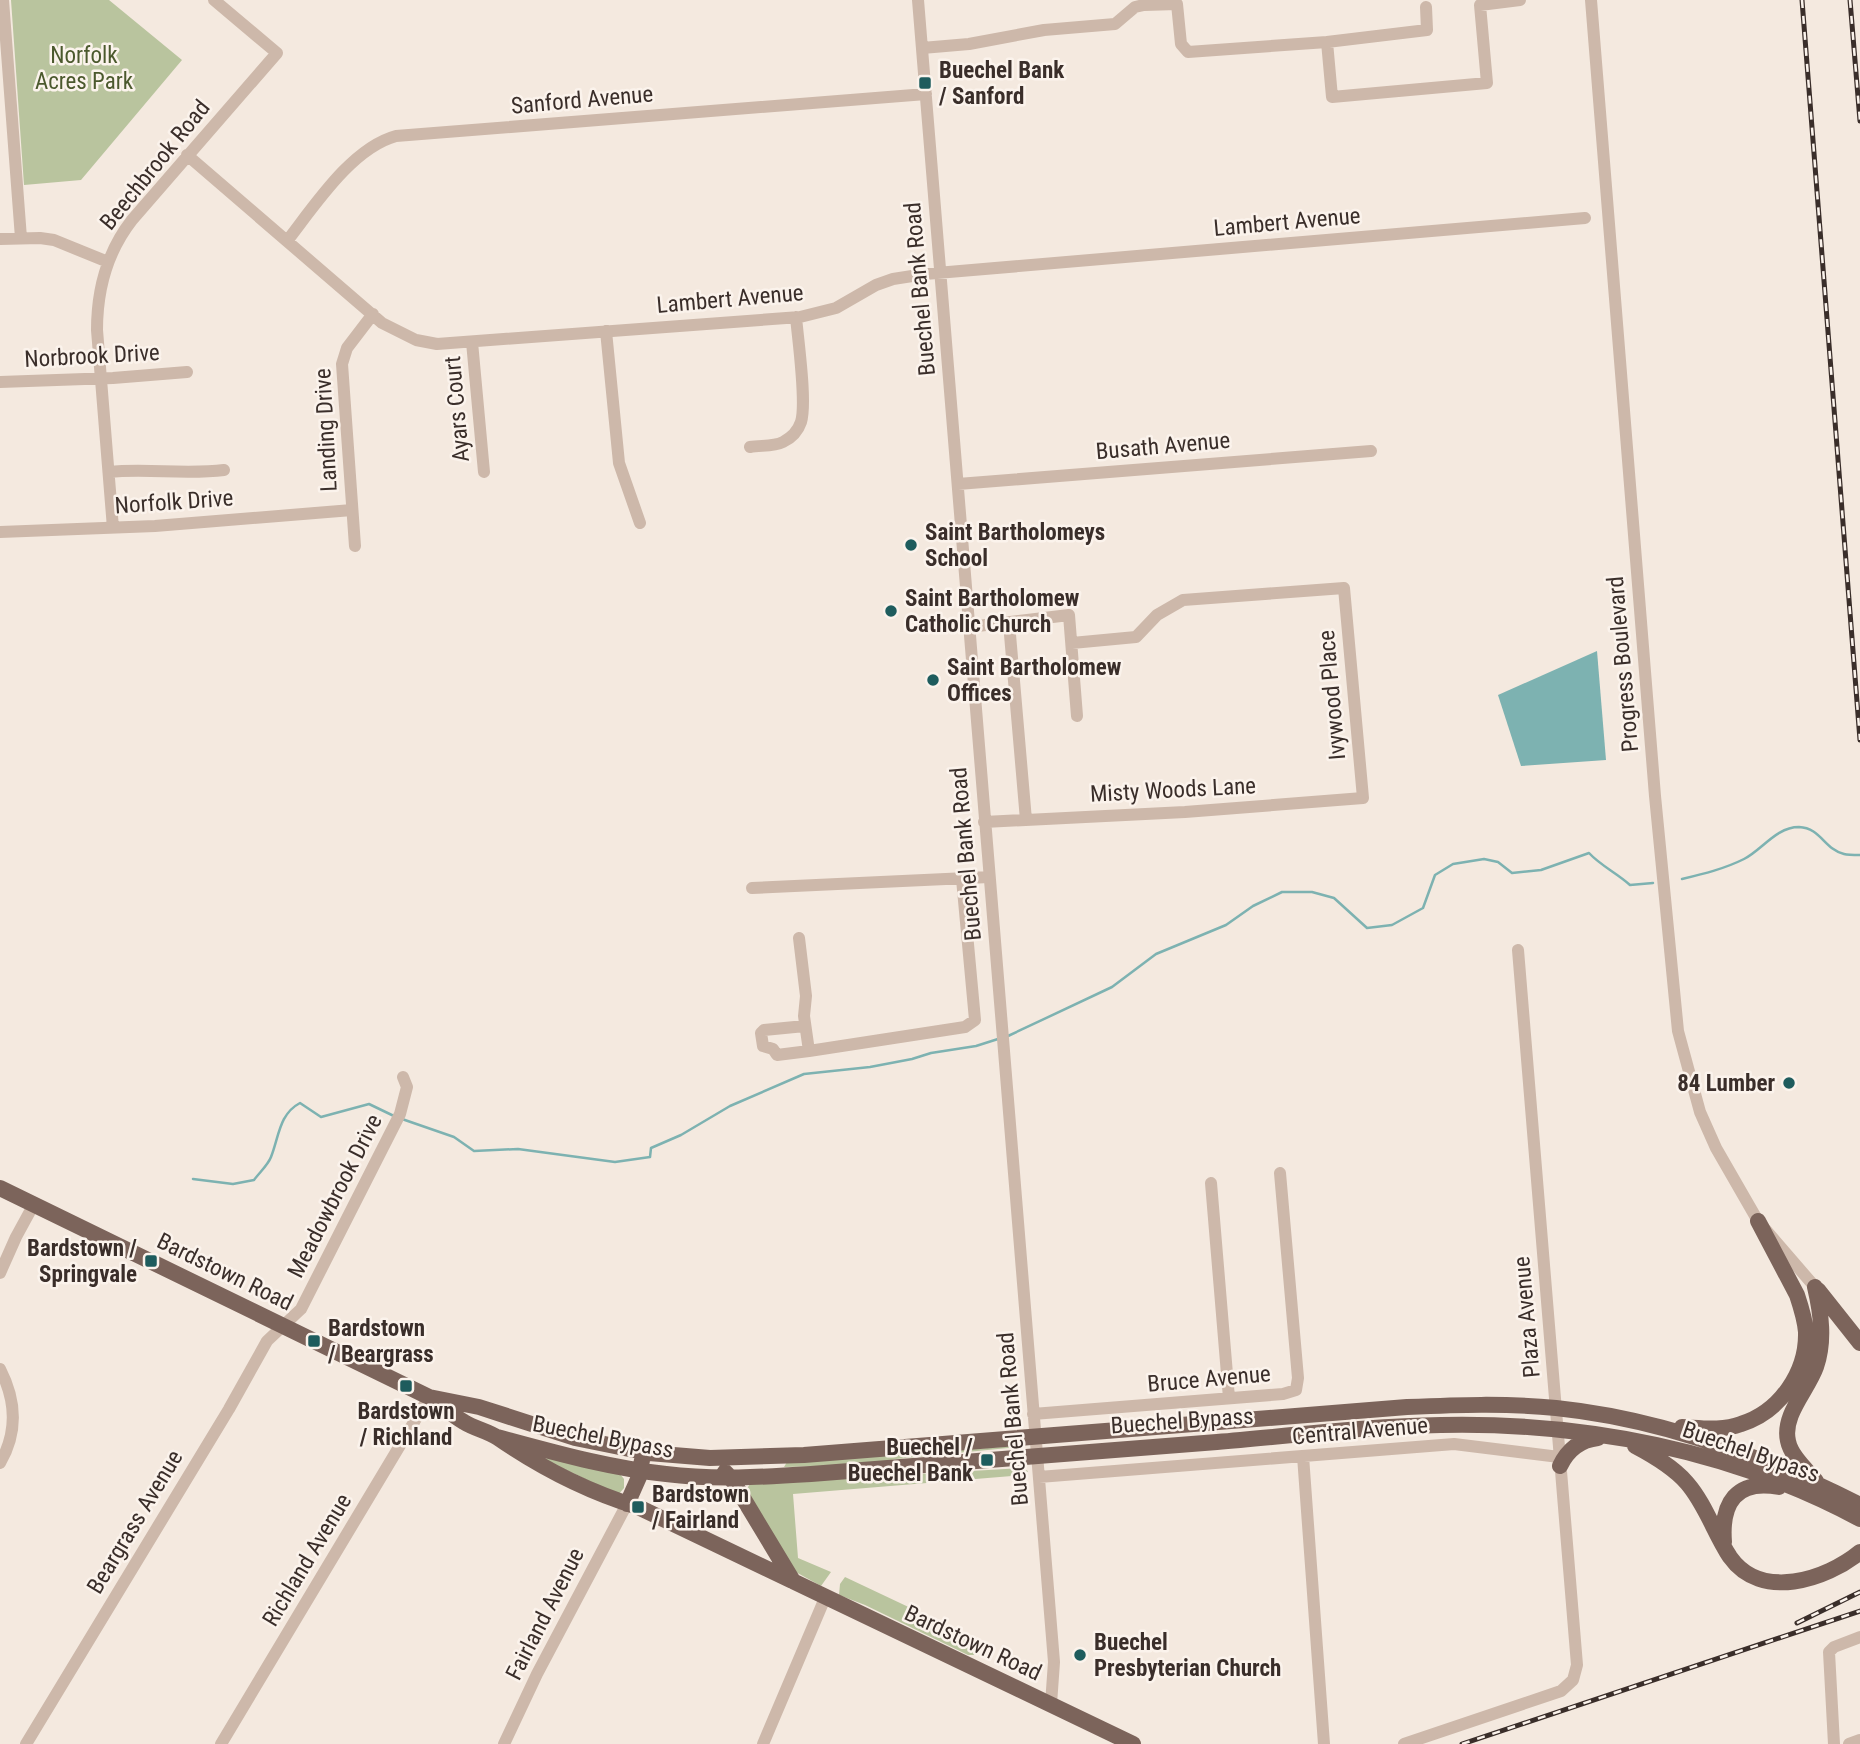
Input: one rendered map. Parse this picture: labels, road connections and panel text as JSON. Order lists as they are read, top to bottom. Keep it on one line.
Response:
{"streets":{"main road":["Bardstown Road","Buechel Bypass"],"street":["Sanford Avenue","Beechbrook Road","Lambert Avenue","Buechel Bank Road","Norbrook Drive","Ayars Court","Landing Drive","Busath Avenue","Norfolk Drive","Progress Boulevard","Ivywood Place","Misty Woods Lane","Meadowbrook Drive","Plaza Avenue","Bruce Avenue","Central Avenue","Beargrass Avenue","Richland Avenue","Fairland Avenue"]},"crossings":[["Sanford Avenue","Lambert Avenue"],["Sanford Avenue","Buechel Bank Road"],["Beechbrook Road","Lambert Avenue"],["Beechbrook Road","Norbrook Drive"],["Beechbrook Road","Norfolk Drive"],["Lambert Avenue","Buechel Bank Road"],["Lambert Avenue","Ayars Court"],["Lambert Avenue","Landing Drive"],["Buechel Bank Road","Busath Avenue"],["Buechel Bank Road","Misty Woods Lane"],["Buechel Bank Road","Bardstown Road"],["Buechel Bank Road","Bruce Avenue"],["Buechel Bank Road","Buechel Bypass"],["Buechel Bank Road","Central Avenue"],["Landing Drive","Norfolk Drive"],["Ivywood Place","Misty Woods Lane"],["Meadowbrook Drive","Bardstown Road"],["Meadowbrook Drive","Beargrass Avenue"],["Bardstown Road","Buechel Bypass"],["Bardstown Road","Beargrass Avenue"],["Bardstown Road","Richland Avenue"],["Bardstown Road","Fairland Avenue"],["Plaza Avenue","Buechel Bypass"],["Plaza Avenue","Central Avenue"]],"parks":["Norfolk Acres Park"],"places":{"transit":["Buechel Bank / Sanford","Bardstown / Springvale","Bardstown / Beargrass","Bardstown / Richland","Buechel / Buechel Bank","Bardstown / Fairland"],"other":["Saint Bartholomeys School","Saint Bartholomew Catholic Church","Saint Bartholomew Offices","84 Lumber","Buechel Presbyterian Church"]}}
